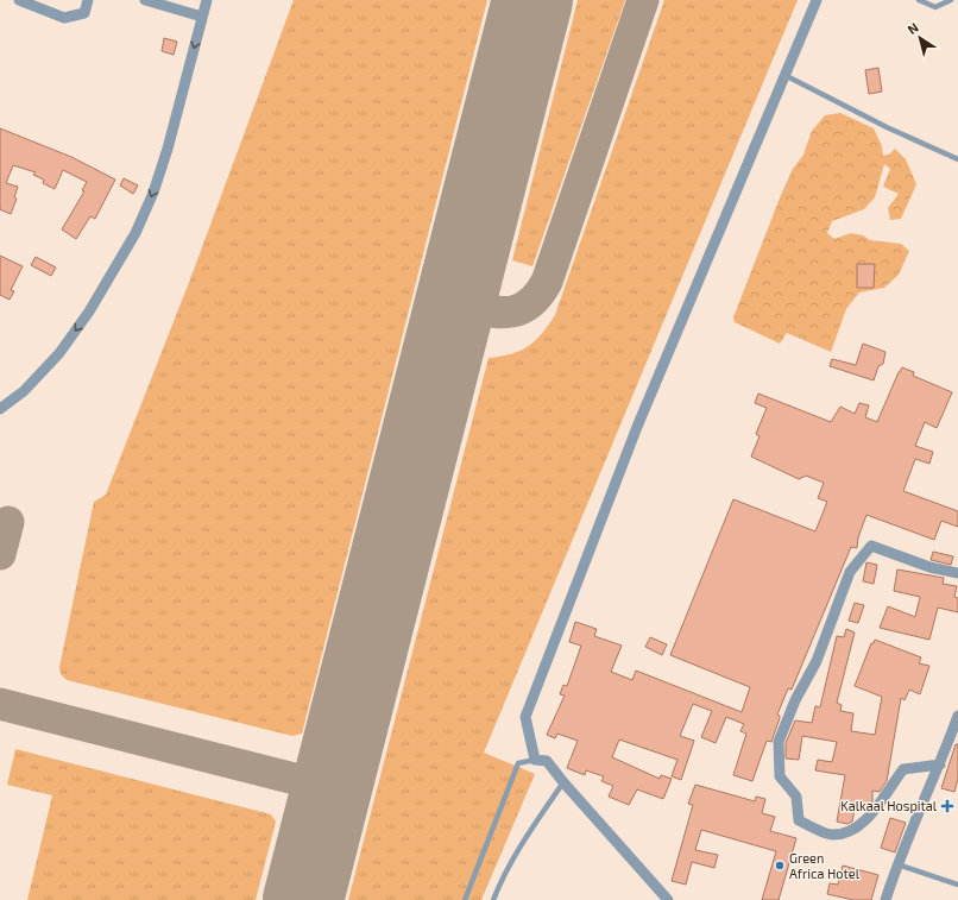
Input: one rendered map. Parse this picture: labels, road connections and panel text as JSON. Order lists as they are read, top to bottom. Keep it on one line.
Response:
{"places":{"health":["Kalkaal Hospital"],"other":["Green Africa Hotel"]},"north":"top left"}
